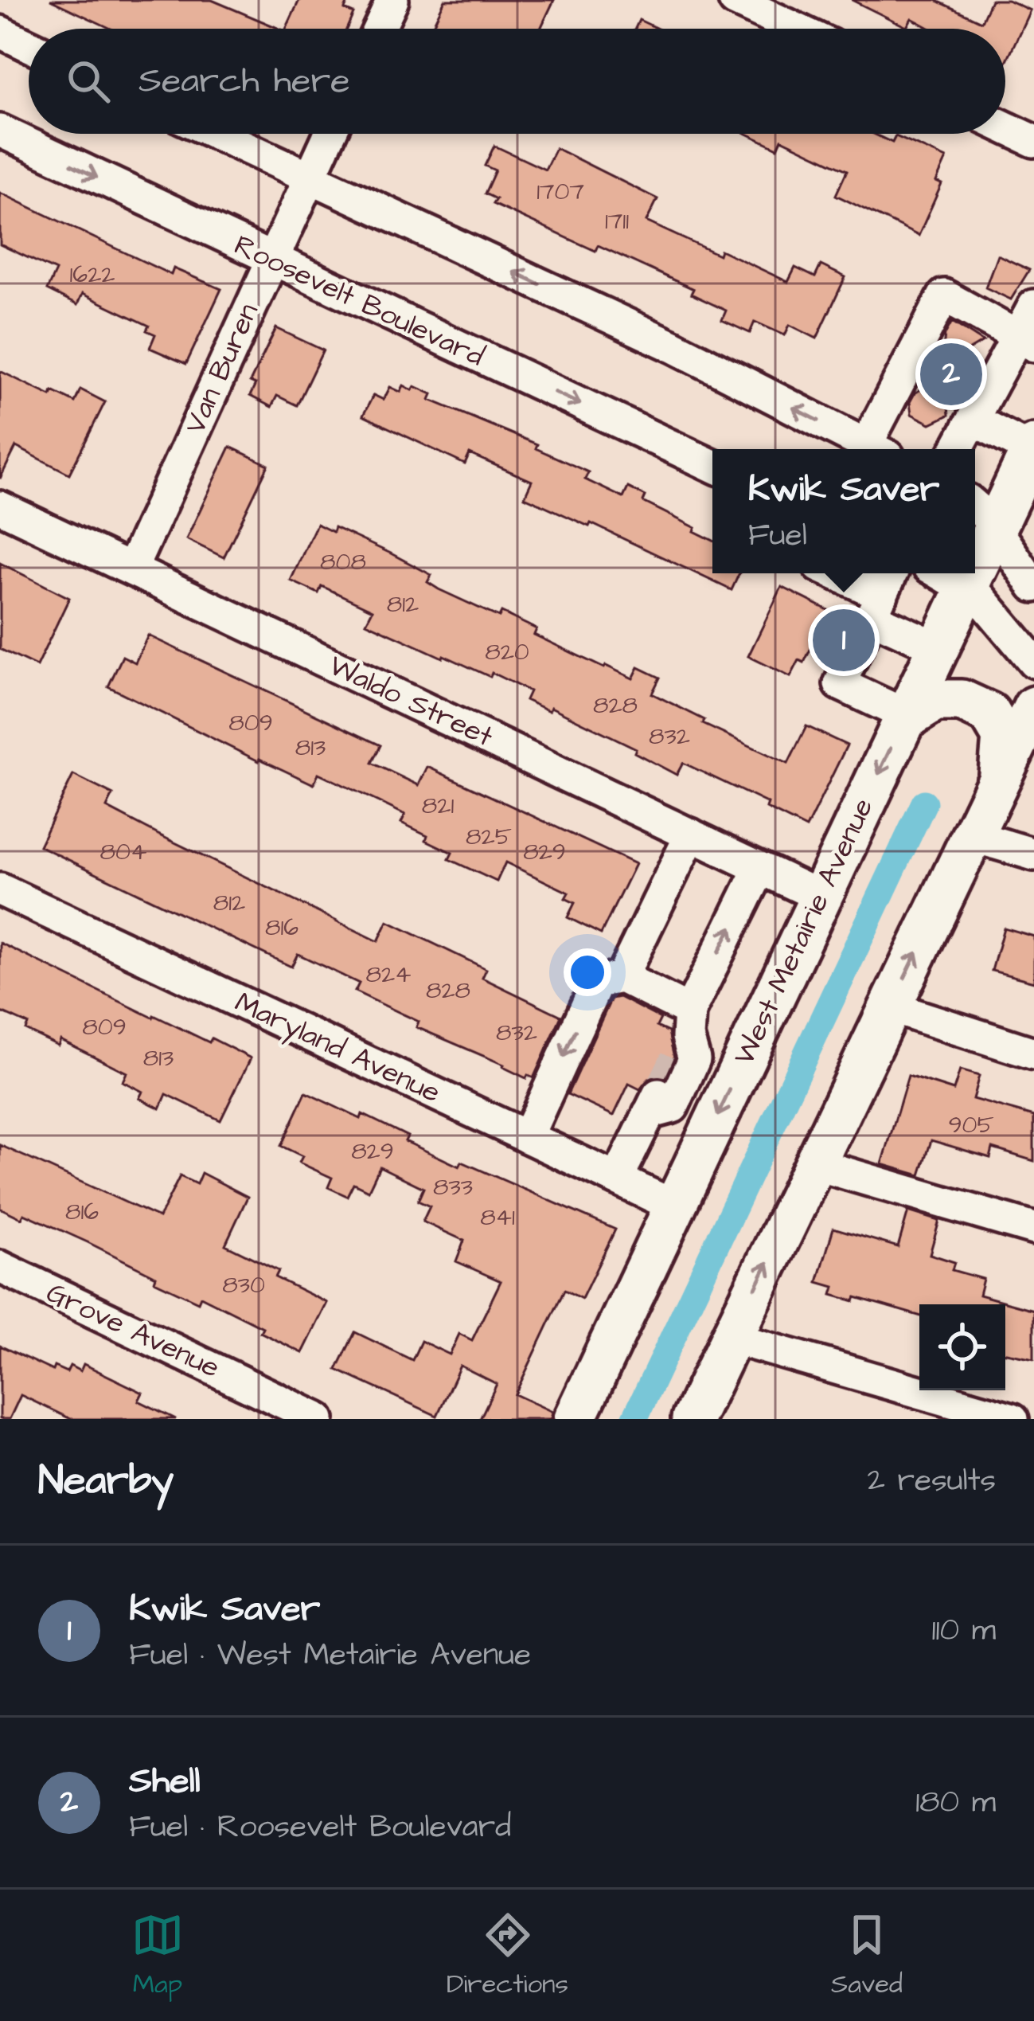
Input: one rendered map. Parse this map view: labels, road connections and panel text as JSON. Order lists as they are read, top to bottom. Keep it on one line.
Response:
{"streets":{"main road":["West Metairie Avenue"],"street":["Roosevelt Boulevard","Van Buren","Waldo Street","Maryland Avenue","Grove Avenue"]},"crossings":[["Roosevelt Boulevard","Van Buren"],["Van Buren","Waldo Street"],["Waldo Street","West Metairie Avenue"],["West Metairie Avenue","Maryland Avenue"]],"house_numbers":["1707","1711","1622","808","812","820","828","809","832","813","821","825","804","829","812","816","824","828","809","832","813","905","829","833","816","841","830"],"page":{"search":"Search here","pins":["2","1"],"popup":["Kwik Saver","Fuel"],"heading":["Nearby","2 results"],"list":[{"mark":"1","name":"Kwik Saver","note":"Fuel · West Metairie Avenue","value":"110 m"},{"mark":"2","name":"Shell","note":"Fuel · Roosevelt Boulevard","value":"180 m"}],"nav":["Map","Directions","Saved"]}}
